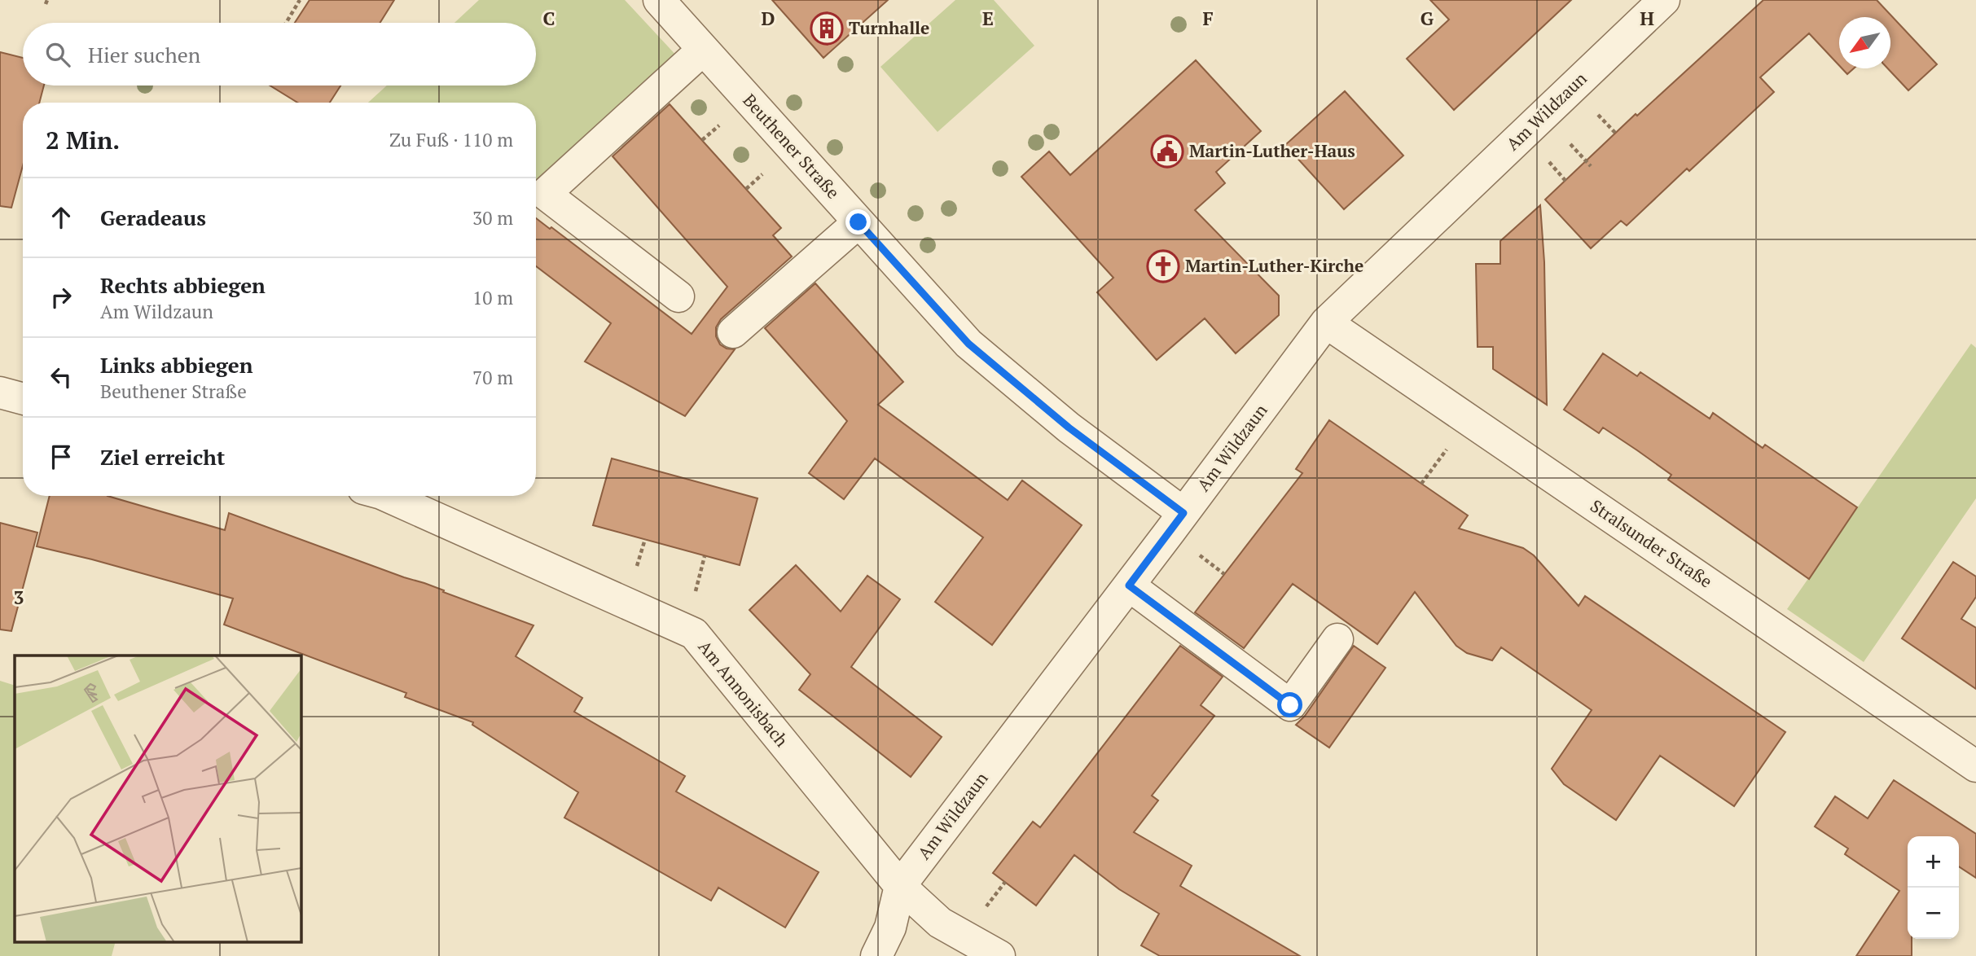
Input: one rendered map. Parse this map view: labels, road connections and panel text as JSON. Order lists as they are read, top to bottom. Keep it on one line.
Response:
{"streets":{"street":["Am Wildzaun","Beuthener Straße","Stralsunder Straße","Am Annonisbach"]},"crossings":[["Am Wildzaun","Beuthener Straße"],["Am Wildzaun","Stralsunder Straße"],["Am Wildzaun","Am Annonisbach"]],"places":{"building":["Turnhalle"],"public building":["Martin-Luther-Haus"],"church":["Martin-Luther-Kirche"]},"north":"bottom left","page":{"search":"Hier suchen","heading":["2 Min.","Zu Fuß · 110 m"],"list":[["Geradeaus","30 m"],["Rechts abbiegen","Am Wildzaun","10 m"],["Links abbiegen","Beuthener Straße","70 m"],"Ziel erreicht"],"map_buttons":["+","−"]},"grid":{"columns":["C","D","E","F","G","H"],"rows":["3"]}}
